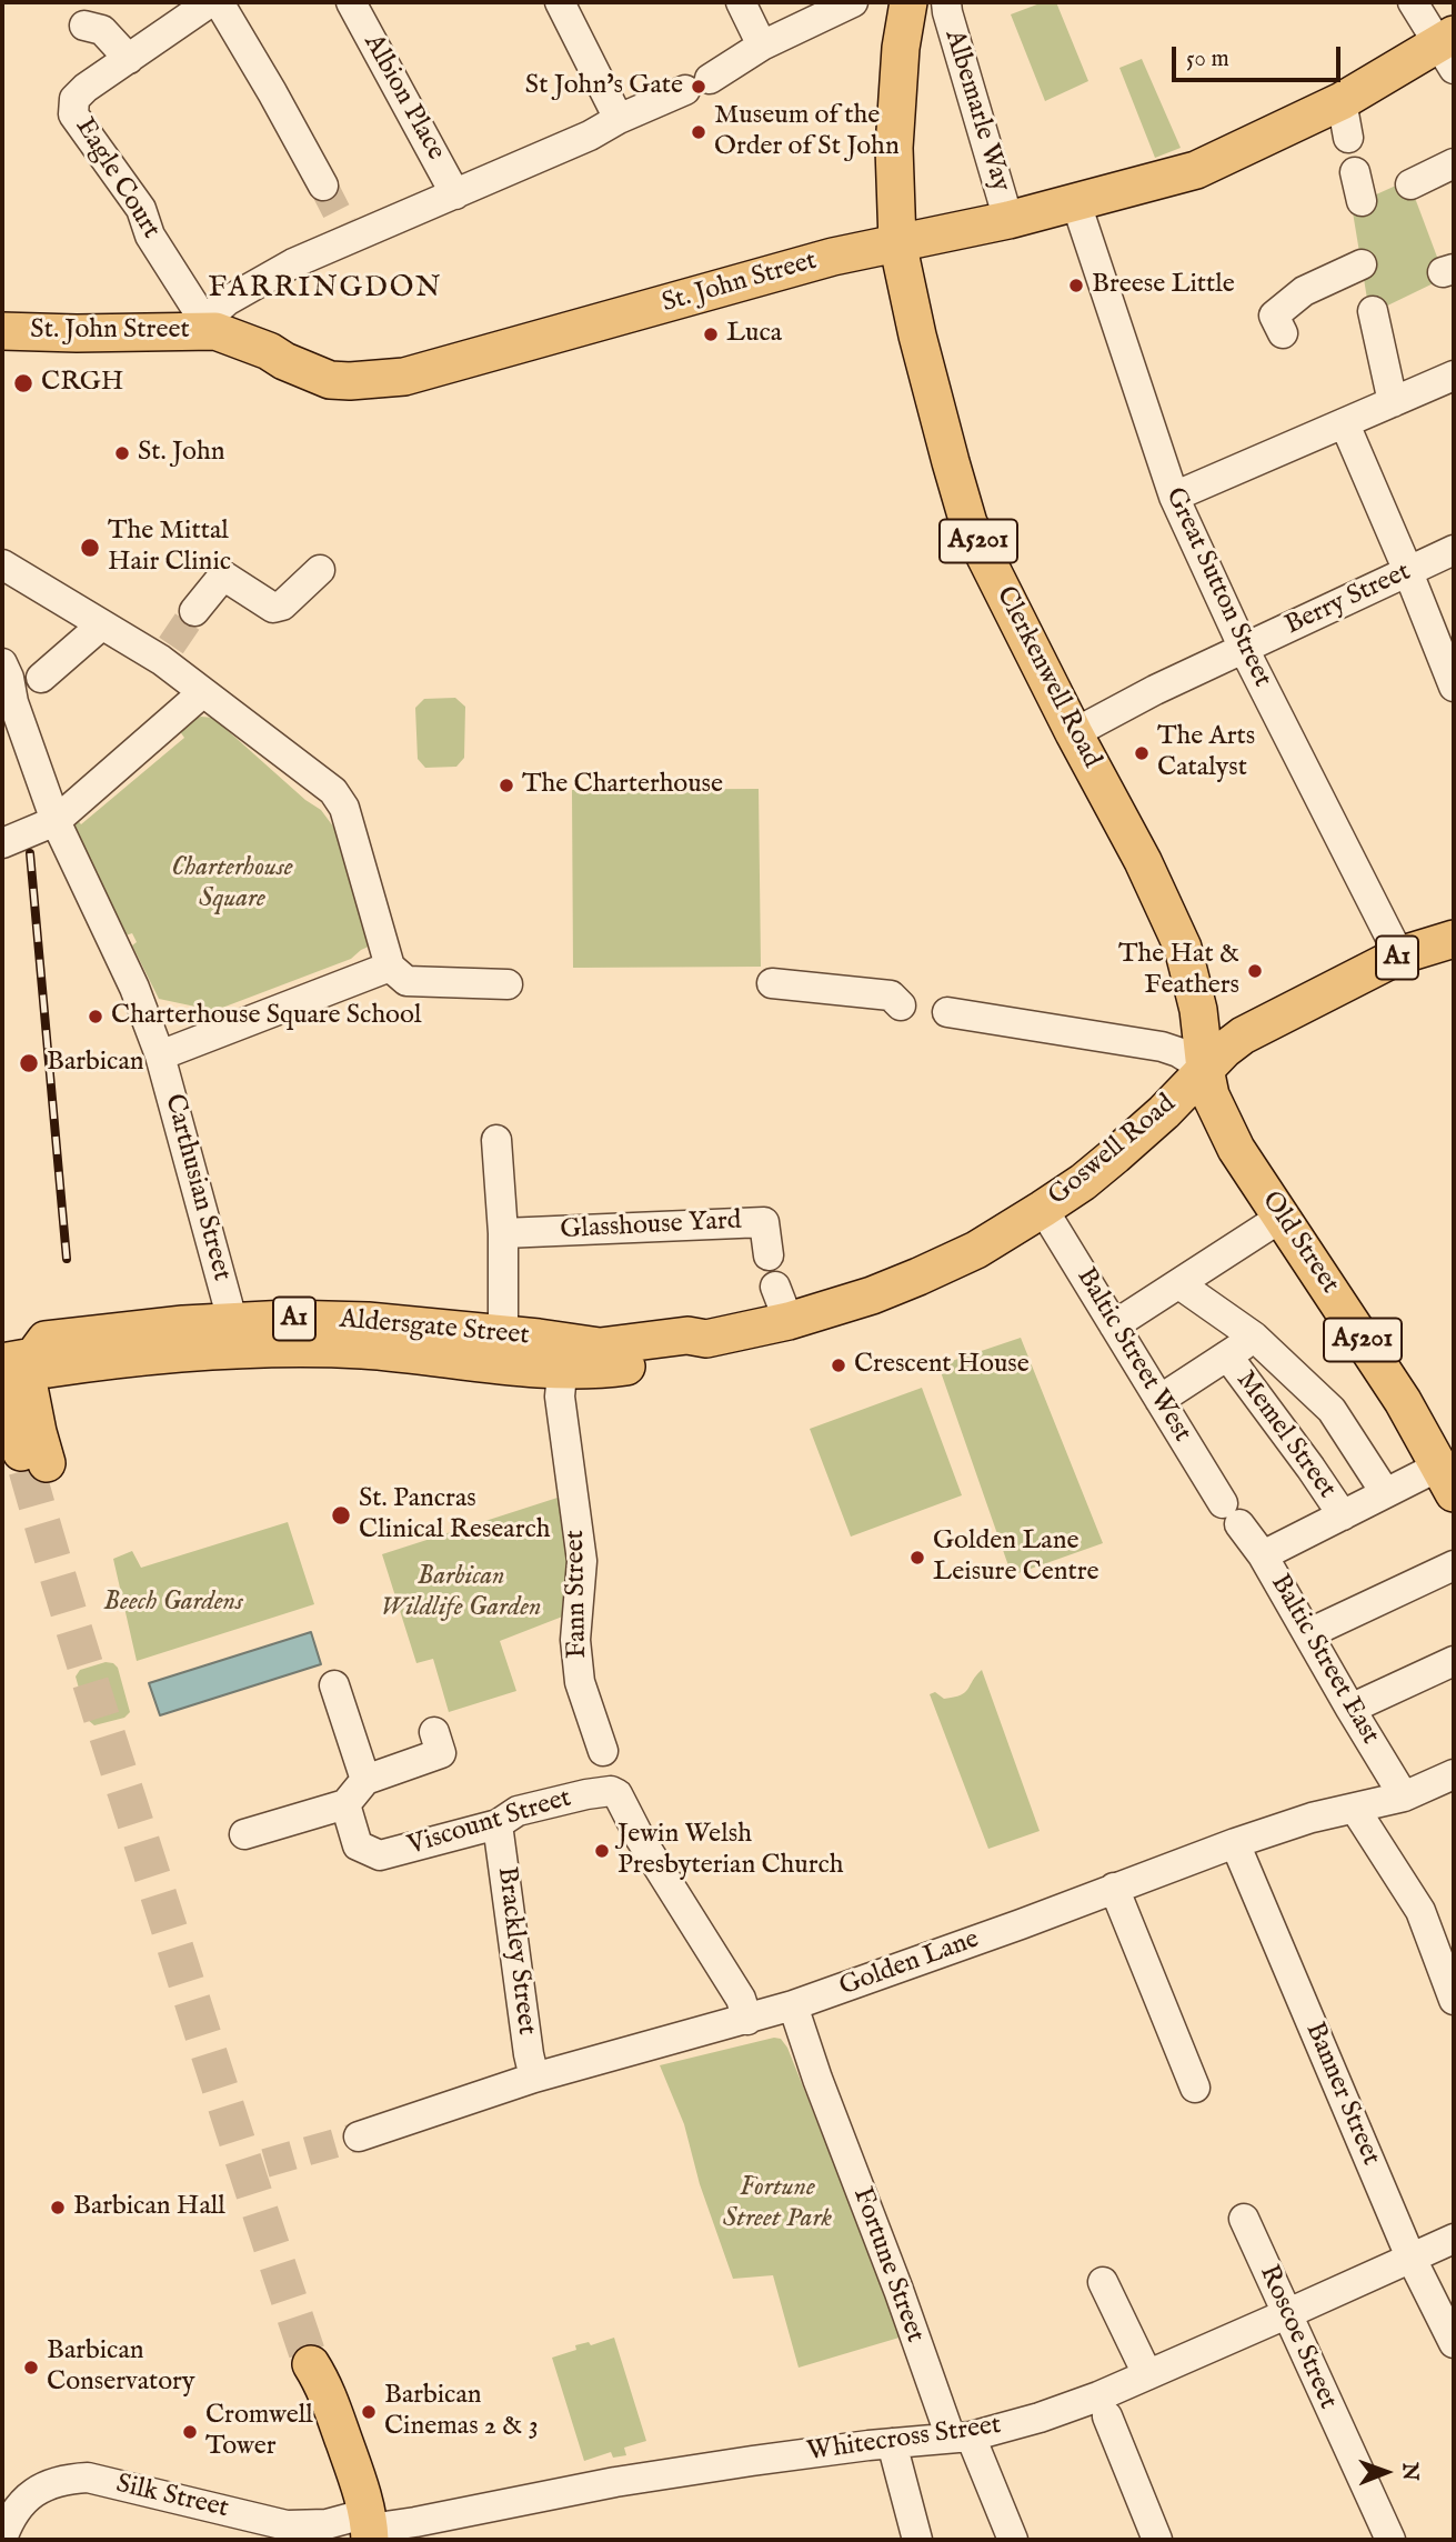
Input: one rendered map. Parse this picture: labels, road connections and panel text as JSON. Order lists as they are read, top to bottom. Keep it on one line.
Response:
{"streets":{"main road":["St. John Street","A5201","Clerkenwell Road","A1","Goswell Road","Old Street","Aldersgate Street"],"street":["Albion Place","Albemarle Way","Eagle Court","Great Sutton Street","Berry Street","Carthusian Street","Glasshouse Yard","Baltic Street West","Memel Street","Fann Street","Baltic Street East","Viscount Street","Brackley Street","Golden Lane","Banner Street","Fortune Street","Roscoe Street","Whitecross Street","Silk Street"]},"crossings":[["Albemarle Way","St. John Street"],["Eagle Court","St. John Street"],["St. John Street","Great Sutton Street"],["St. John Street","Clerkenwell Road"],["Great Sutton Street","Berry Street"],["Great Sutton Street","Goswell Road"],["Berry Street","Clerkenwell Road"],["Clerkenwell Road","Goswell Road"],["Clerkenwell Road","Old Street"],["Goswell Road","Old Street"],["Goswell Road","Aldersgate Street"],["Goswell Road","Baltic Street West"],["Goswell Road","Fann Street"],["Carthusian Street","Aldersgate Street"],["Aldersgate Street","Fann Street"],["Baltic Street West","Baltic Street East"],["Baltic Street East","Golden Lane"],["Viscount Street","Brackley Street"],["Viscount Street","Golden Lane"],["Brackley Street","Golden Lane"],["Golden Lane","Banner Street"],["Golden Lane","Fortune Street"],["Banner Street","Whitecross Street"],["Fortune Street","Whitecross Street"],["Roscoe Street","Whitecross Street"],["Whitecross Street","Silk Street"]],"districts":["FARRINGDON"],"parks":["Charterhouse Square","Barbican Wildlife Garden","Beech Gardens","Fortune Street Park"],"places":["St John's Gate","Museum of the Order of St John","Breese Little","Luca","CRGH","St. John","The Mittal Hair Clinic","The Arts Catalyst","The Charterhouse","The Hat & Feathers","Charterhouse Square School","Barbican","Crescent House","St. Pancras Clinical Research","Golden Lane Leisure Centre","Jewin Welsh Presbyterian Church","Barbican Hall","Barbican Conservatory","Barbican Cinemas 2 & 3","Cromwell Tower"],"scale_bar":"50 m","north":"right"}
